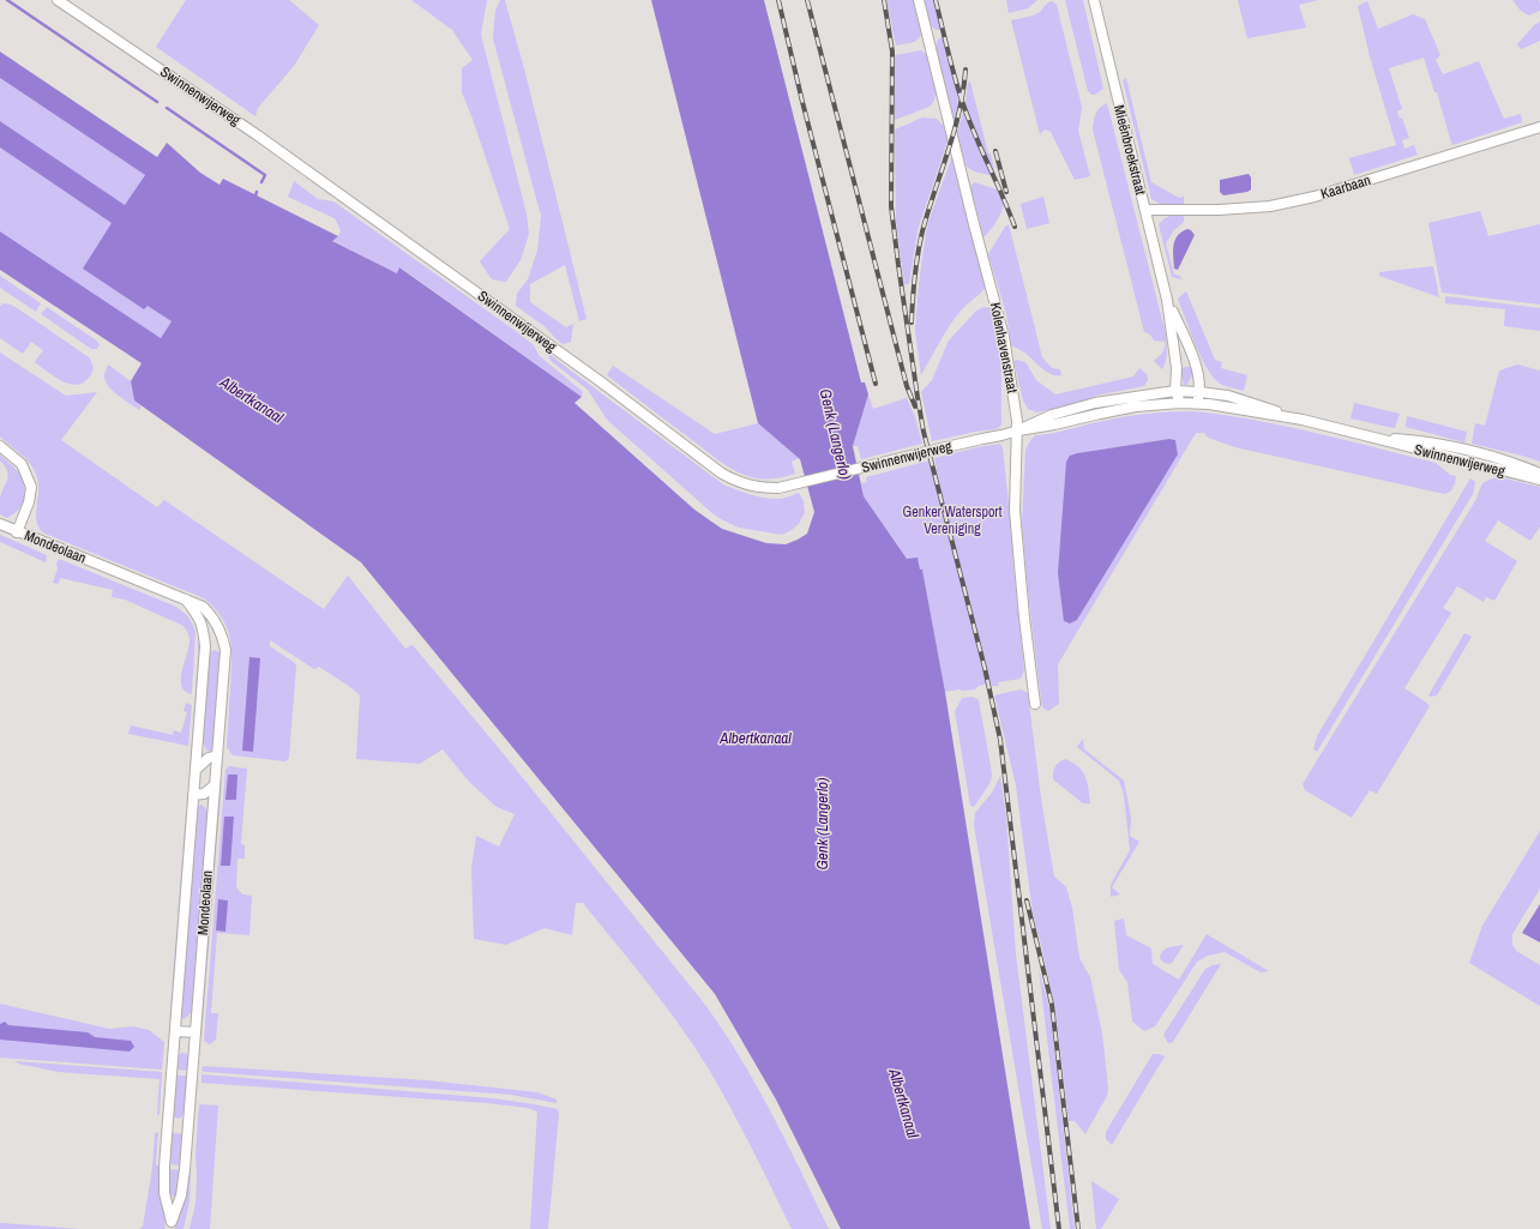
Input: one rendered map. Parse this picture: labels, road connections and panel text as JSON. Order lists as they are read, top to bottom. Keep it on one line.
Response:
{"streets":{"street":["Swinnenwijerweg","Mieënbroekstraat","Kaarbaan","Kolenhavenstraat","Mondeolaan"]},"crossings":[["Swinnenwijerweg","Mieënbroekstraat"],["Swinnenwijerweg","Kolenhavenstraat"],["Mieënbroekstraat","Kaarbaan"]],"water":["Albertkanaal","Genk (Langerlo)"],"parks":["Genker Watersport Vereniging"]}
